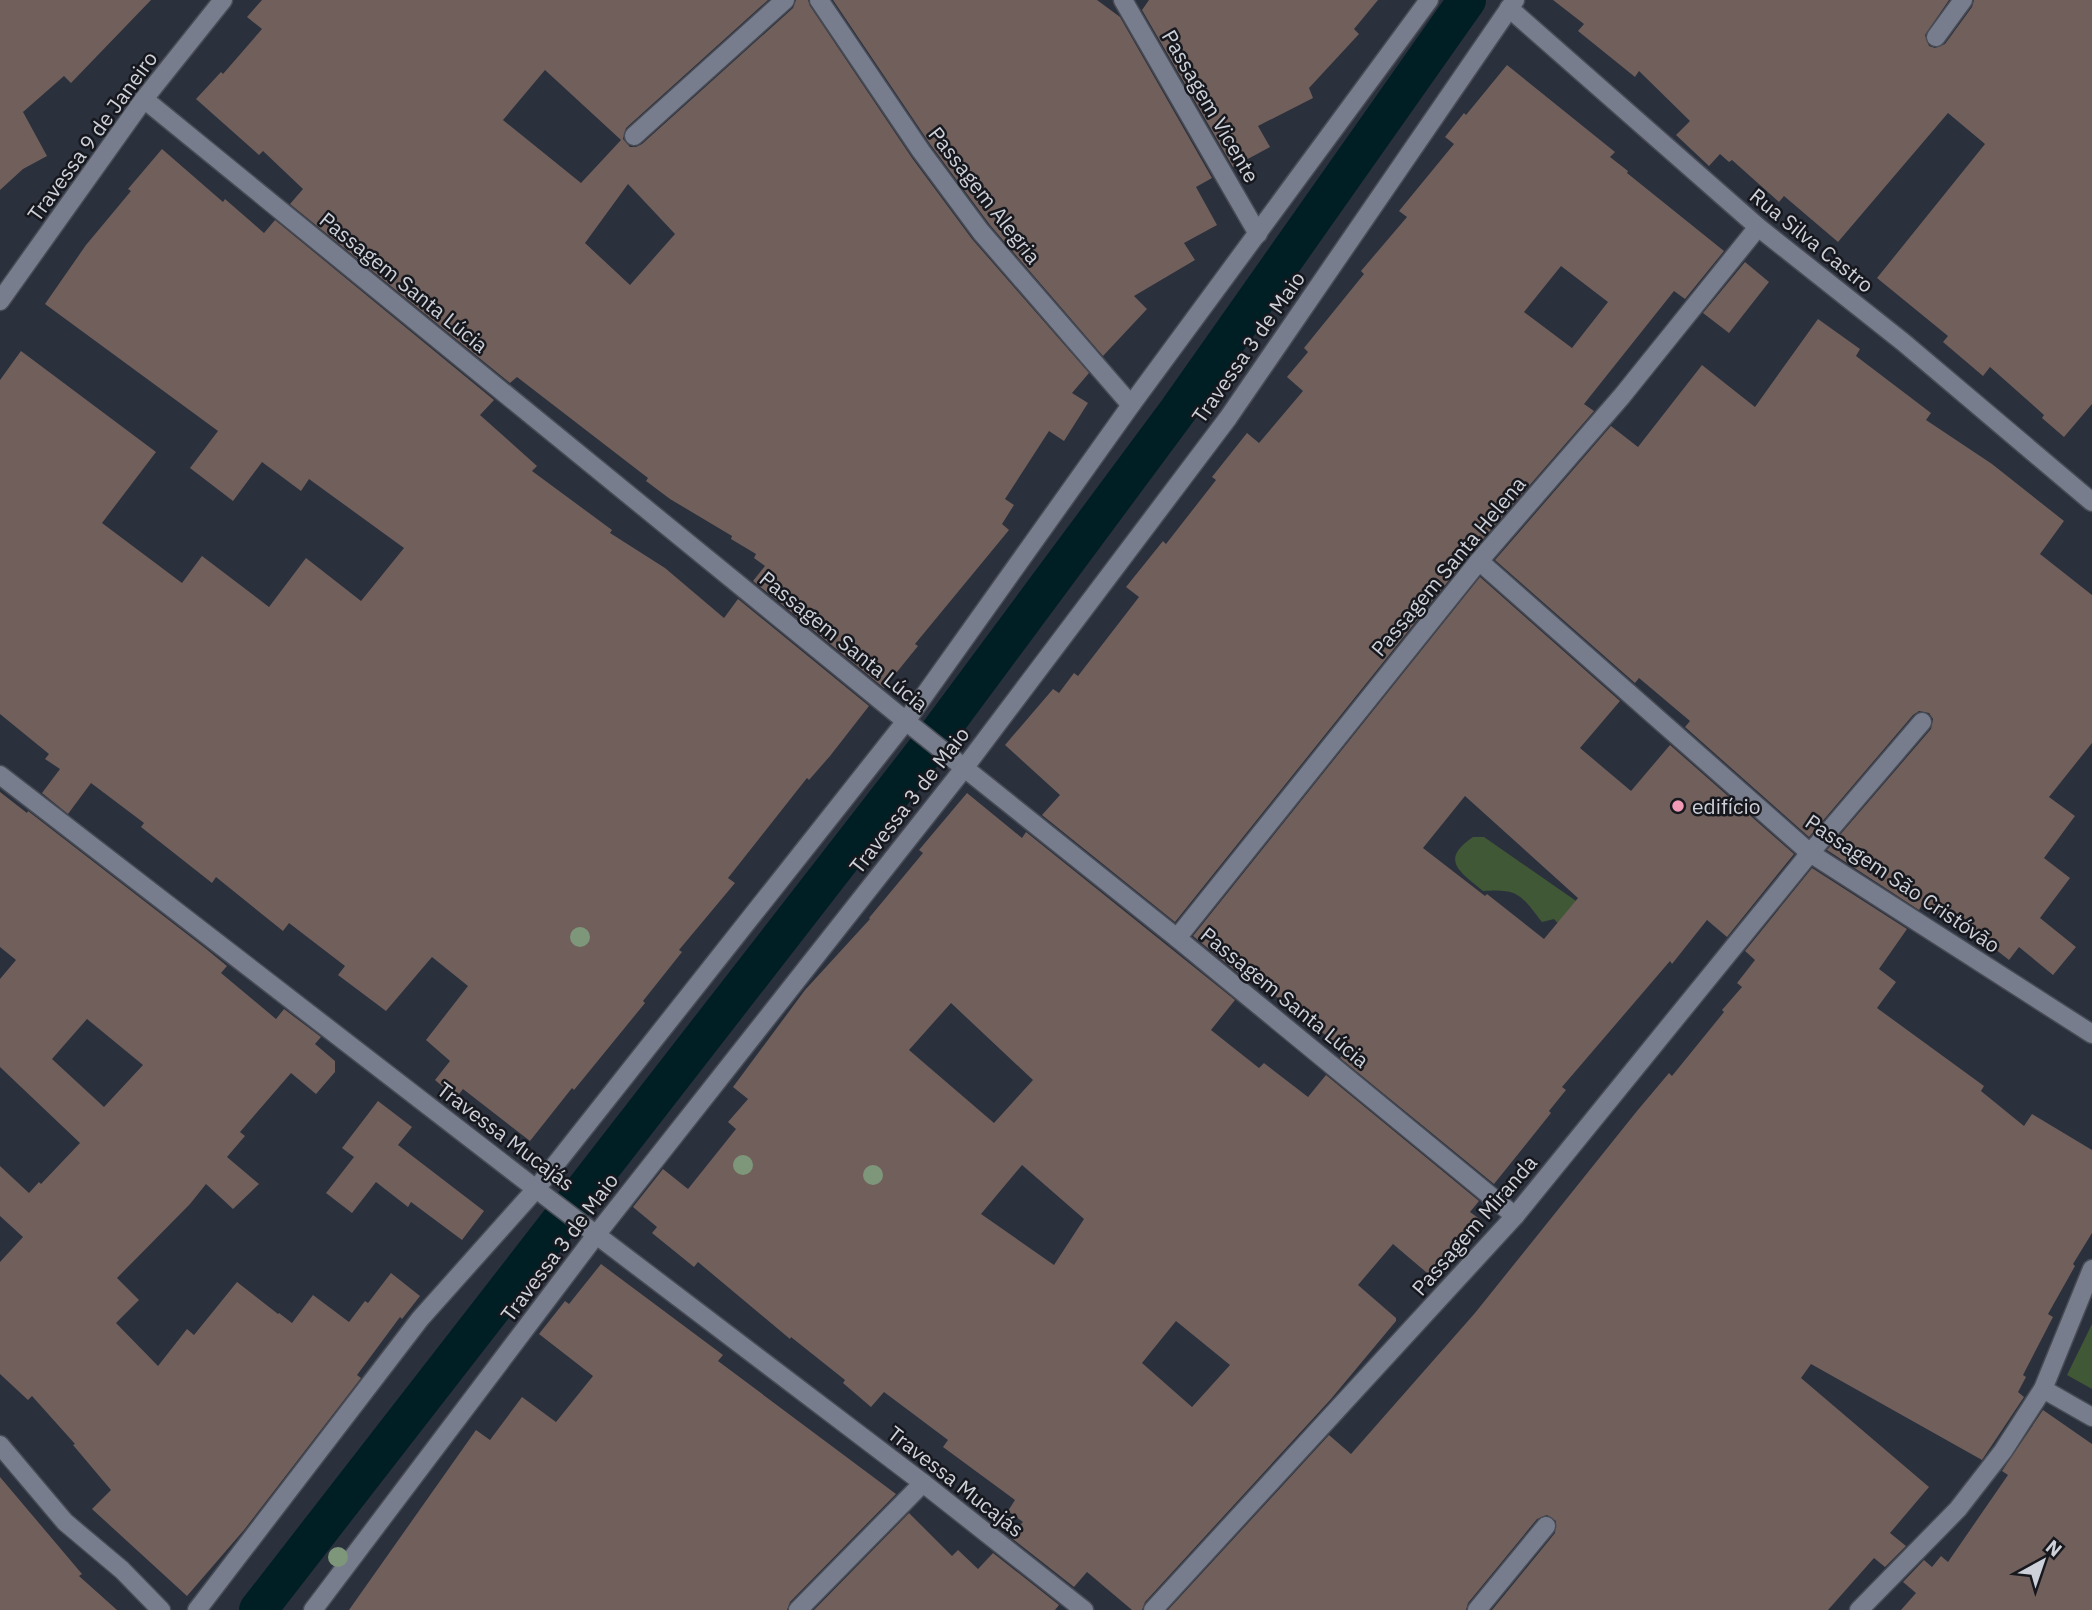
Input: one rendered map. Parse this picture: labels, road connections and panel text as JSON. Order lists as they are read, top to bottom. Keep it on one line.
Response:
{"streets":{"street":["Passagem Vicente","Travessa 9 de Janeiro","Passagem Alegria","Rua Silva Castro","Passagem Santa Lúcia","Travessa 3 de Maio","Passagem Santa Helena","Passagem São Cristóvão","Travessa Mucajás","Passagem Miranda"]},"crossings":[["Travessa 9 de Janeiro","Passagem Santa Lúcia"],["Rua Silva Castro","Travessa 3 de Maio"],["Rua Silva Castro","Passagem Santa Helena"],["Passagem Santa Lúcia","Travessa 3 de Maio"],["Passagem Santa Lúcia","Passagem Santa Helena"],["Passagem Santa Lúcia","Passagem Miranda"],["Travessa 3 de Maio","Travessa Mucajás"],["Passagem Santa Helena","Passagem São Cristóvão"],["Passagem São Cristóvão","Passagem Miranda"]],"places":["edifício"],"north":"top right"}
